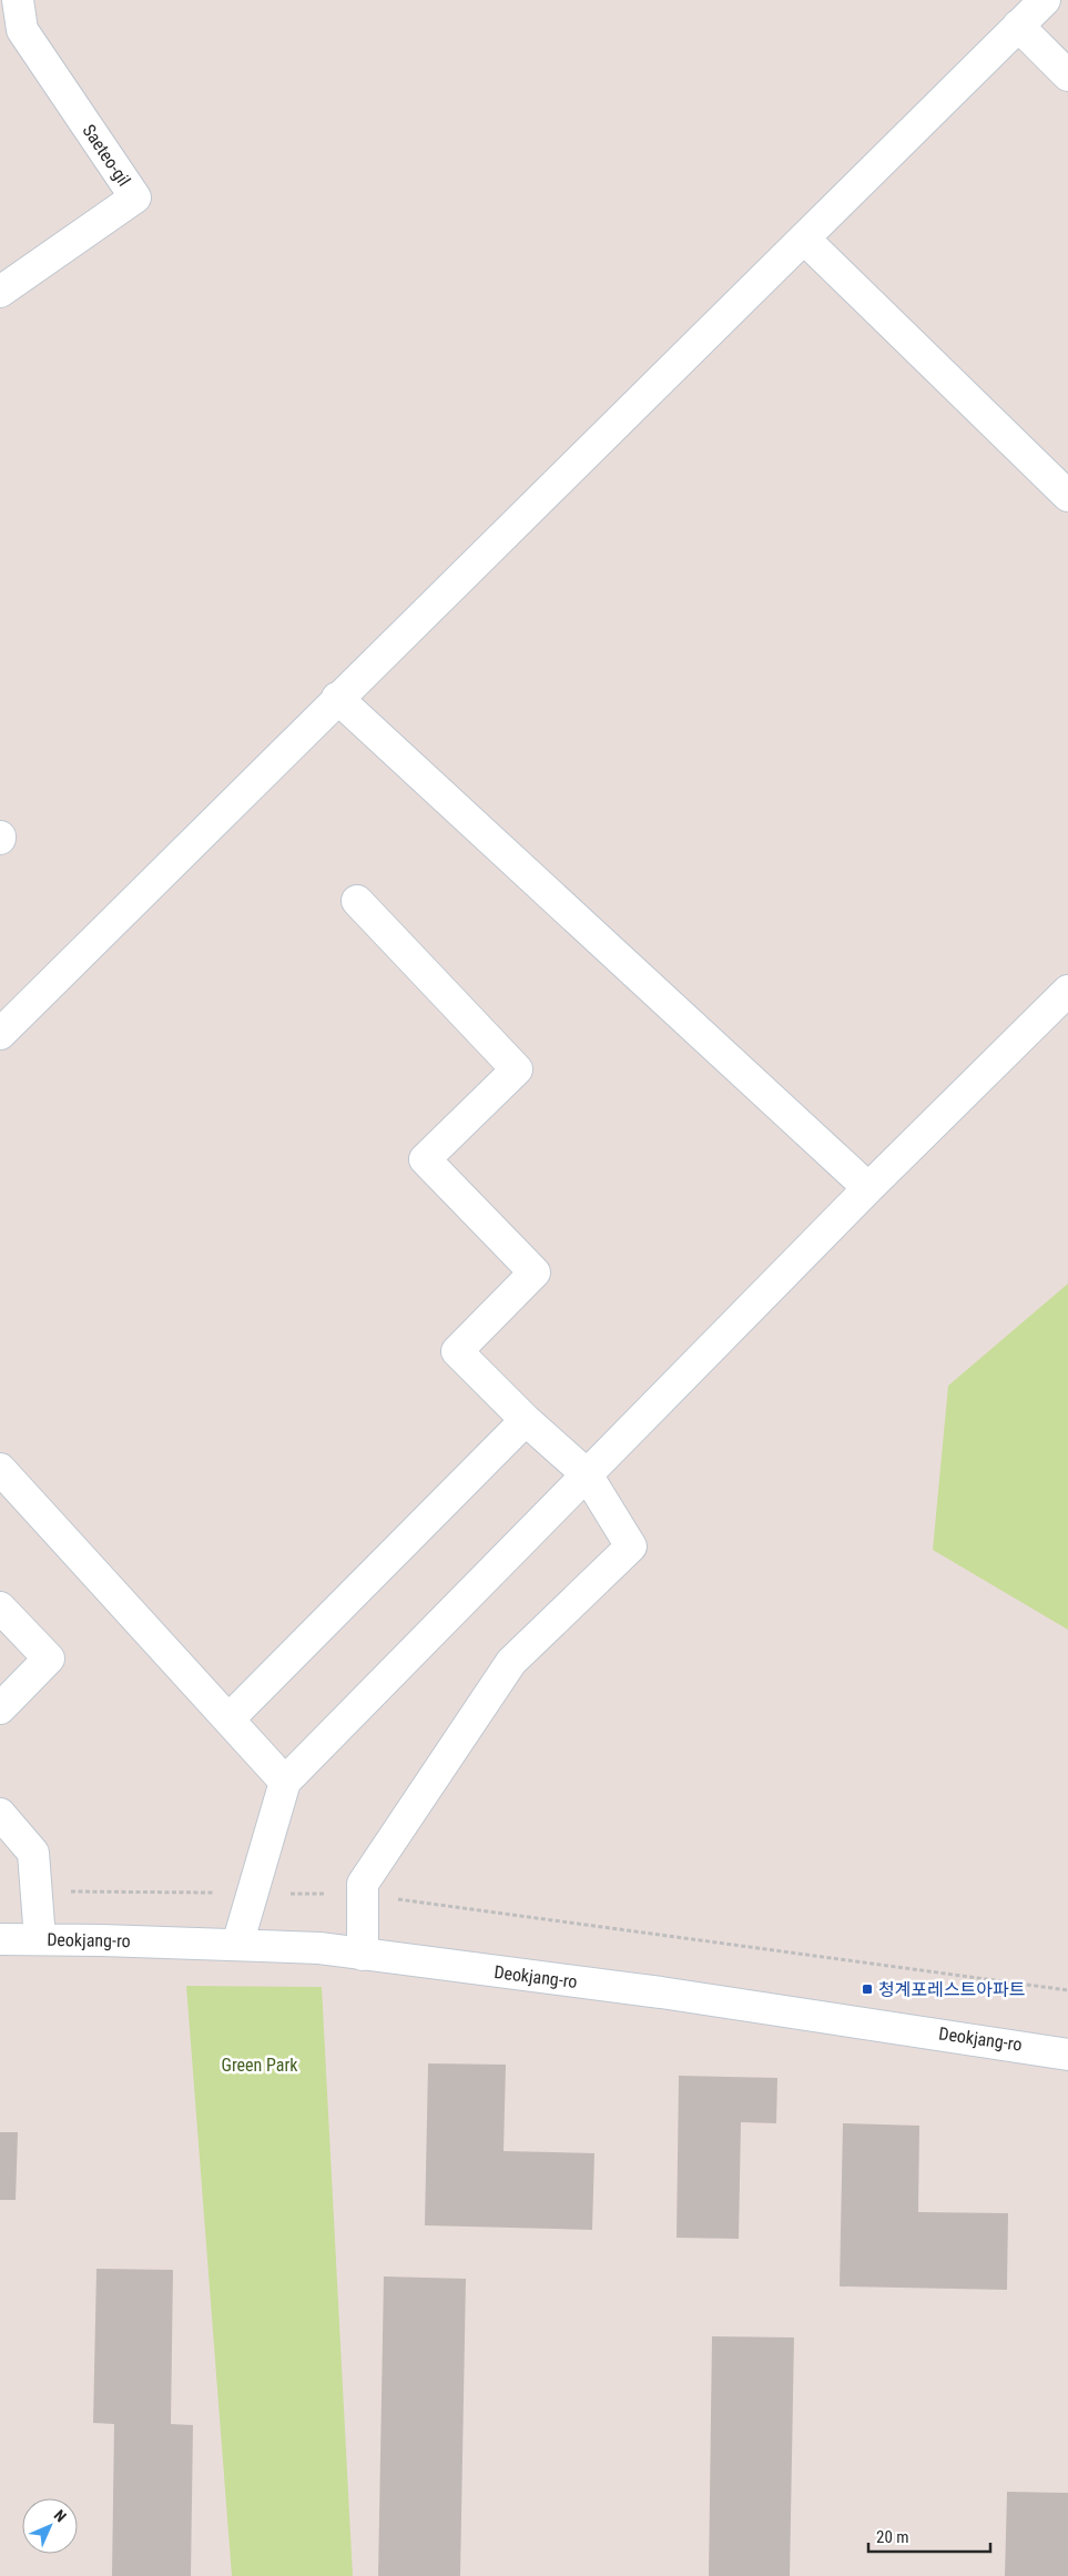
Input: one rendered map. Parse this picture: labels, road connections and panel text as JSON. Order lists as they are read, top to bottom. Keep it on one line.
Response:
{"streets":{"street":["Saeteo-gil","Deokjang-ro"]},"parks":["Green Park"],"places":{"transit":["청계포레스트아파트"]},"scale_bar":"20 m","north":"top right"}
